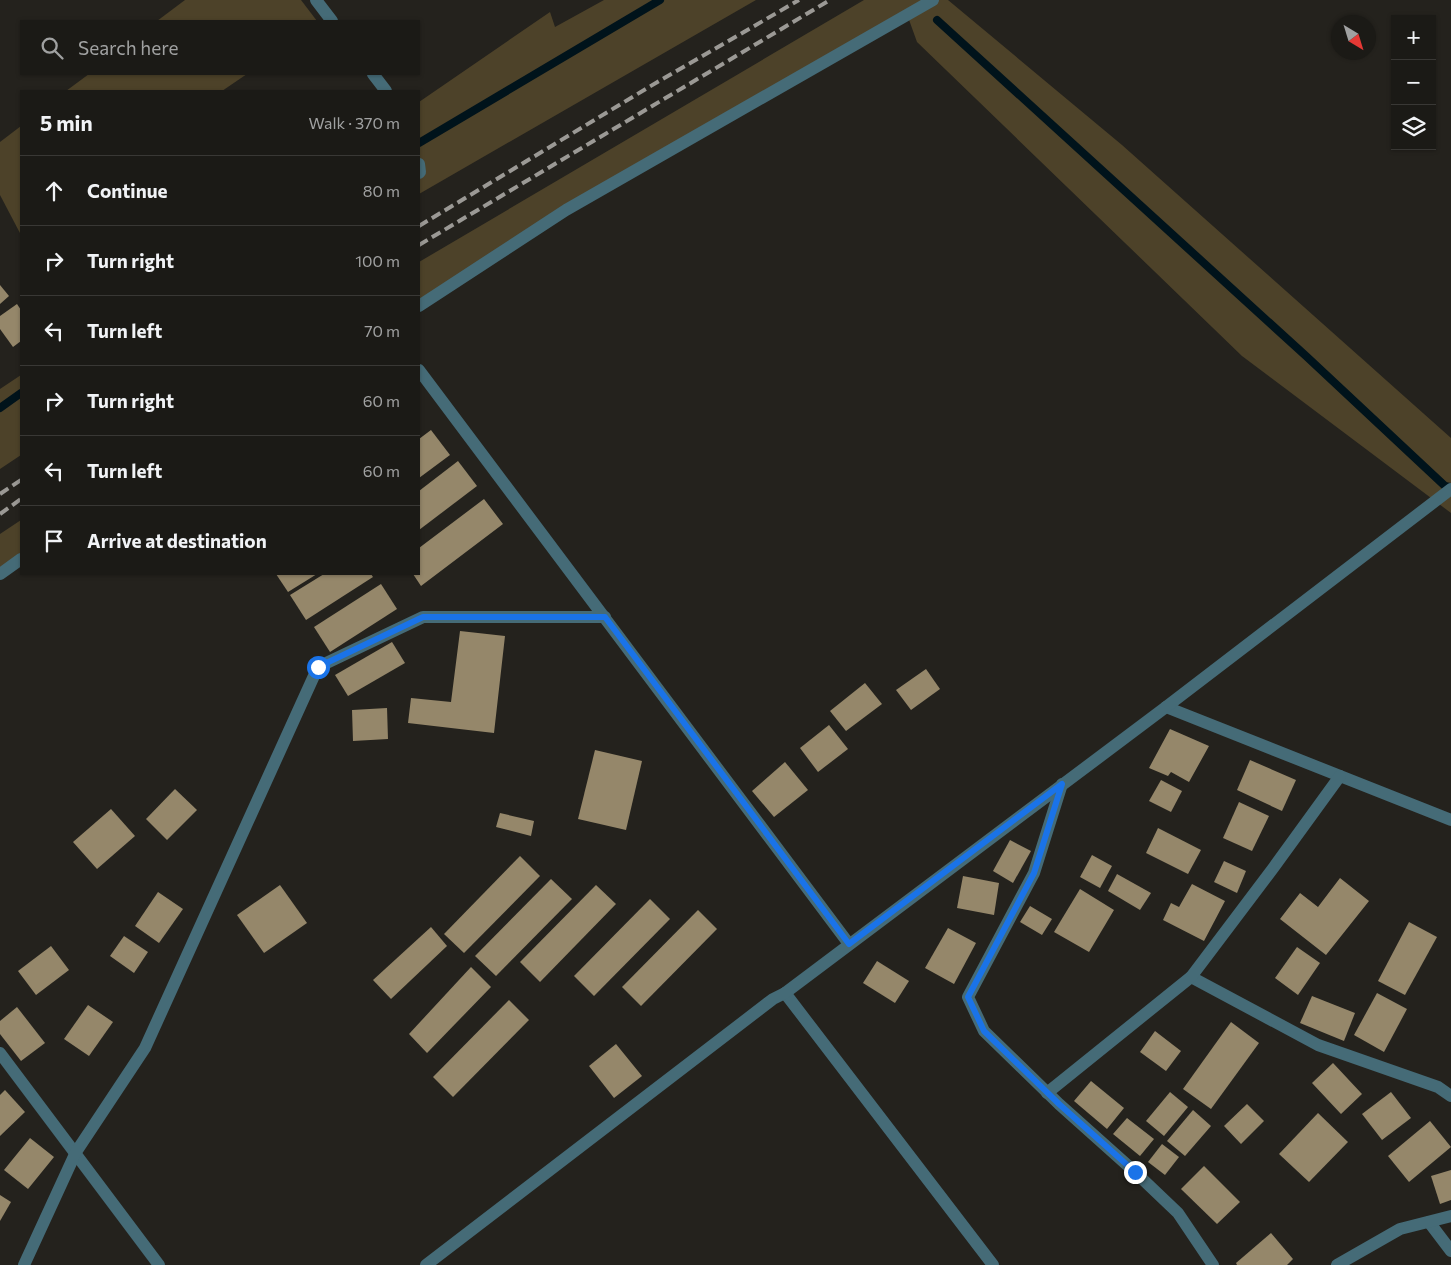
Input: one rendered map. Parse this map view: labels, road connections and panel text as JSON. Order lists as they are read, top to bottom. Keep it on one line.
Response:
{"north":"bottom right","page":{"map_buttons":["+","−"],"search":"Search here","heading":["5 min","Walk · 370 m"],"list":[["Continue","80 m"],["Turn right","100 m"],["Turn left","70 m"],["Turn right","60 m"],["Turn left","60 m"],"Arrive at destination"]}}
